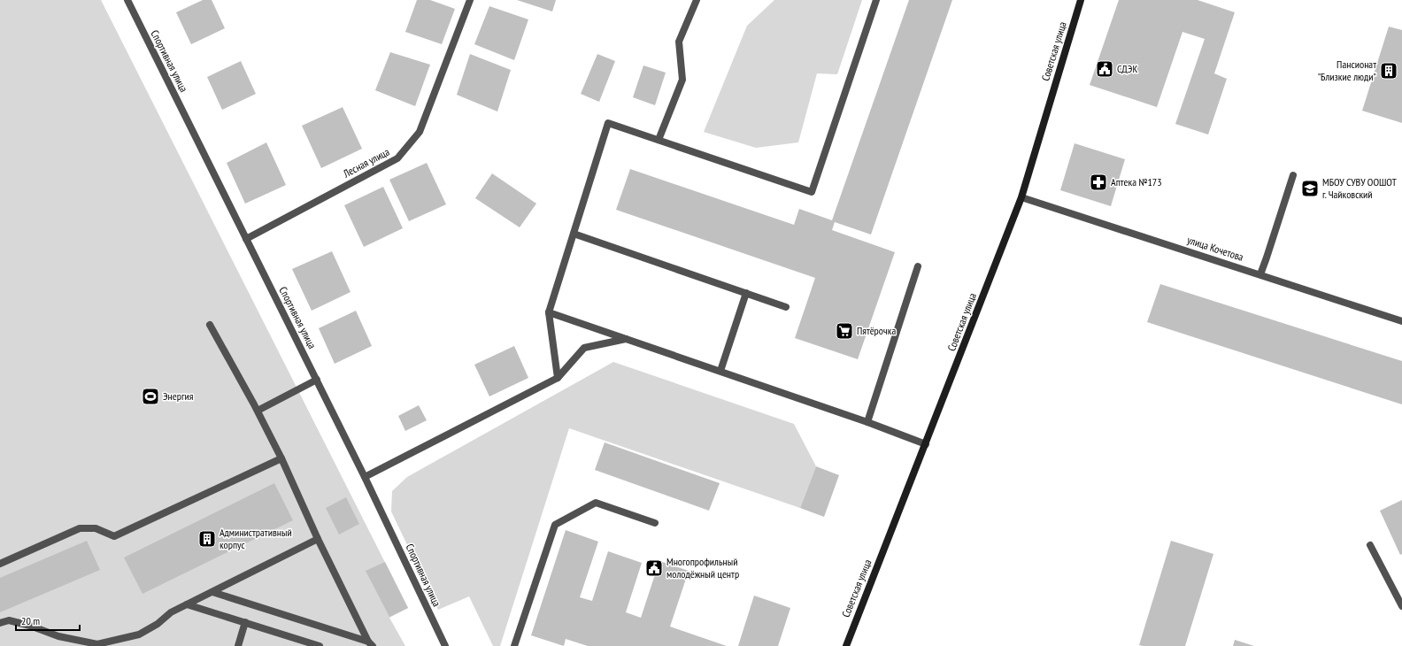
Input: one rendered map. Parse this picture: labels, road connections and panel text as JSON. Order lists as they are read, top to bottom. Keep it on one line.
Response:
{"streets":{"main road":["Советская улица"],"street":["Спортивная улица","Лесная улица","улица Кочетова"]},"crossings":[["Советская улица","улица Кочетова"],["Спортивная улица","Лесная улица"]],"places":{"public building":["СДЭК","Многопрофильный молодёжный центр"],"building":["Пансионат \"Близкие люди\"","Административный корпус"],"pharmacy":["Аптека №173"],"school or university":["МБОУ СУВУ ООШОТ г. Чайковский"],"supermarket":["Пятёрочка"],"sports":["Энергия"]},"scale_bar":"20 m"}
